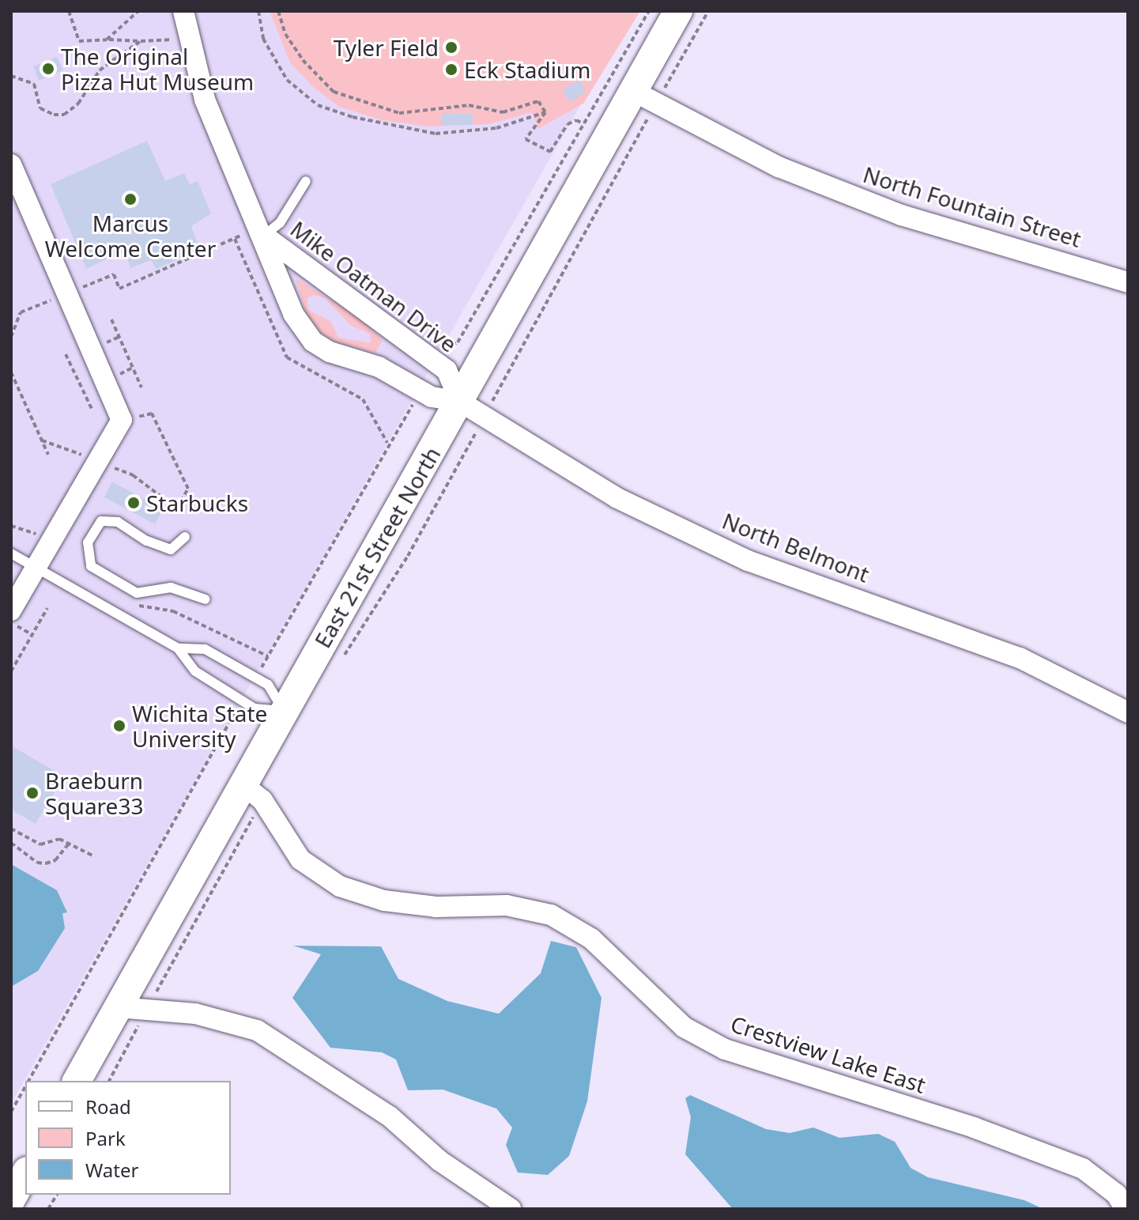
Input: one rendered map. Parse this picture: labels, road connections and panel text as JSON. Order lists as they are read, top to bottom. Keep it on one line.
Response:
{"streets":{"main road":["East 21st Street North"],"street":["North Fountain Street","Mike Oatman Drive","North Belmont","Crestview Lake East"]},"crossings":[["North Fountain Street","East 21st Street North"],["Mike Oatman Drive","East 21st Street North"],["Mike Oatman Drive","North Belmont"],["East 21st Street North","North Belmont"],["East 21st Street North","Crestview Lake East"]],"places":["Tyler Field","The Original Pizza Hut Museum","Eck Stadium","Marcus Welcome Center","Starbucks","Wichita State University","Braeburn Square33"],"legend":["Road","Park","Water"]}
